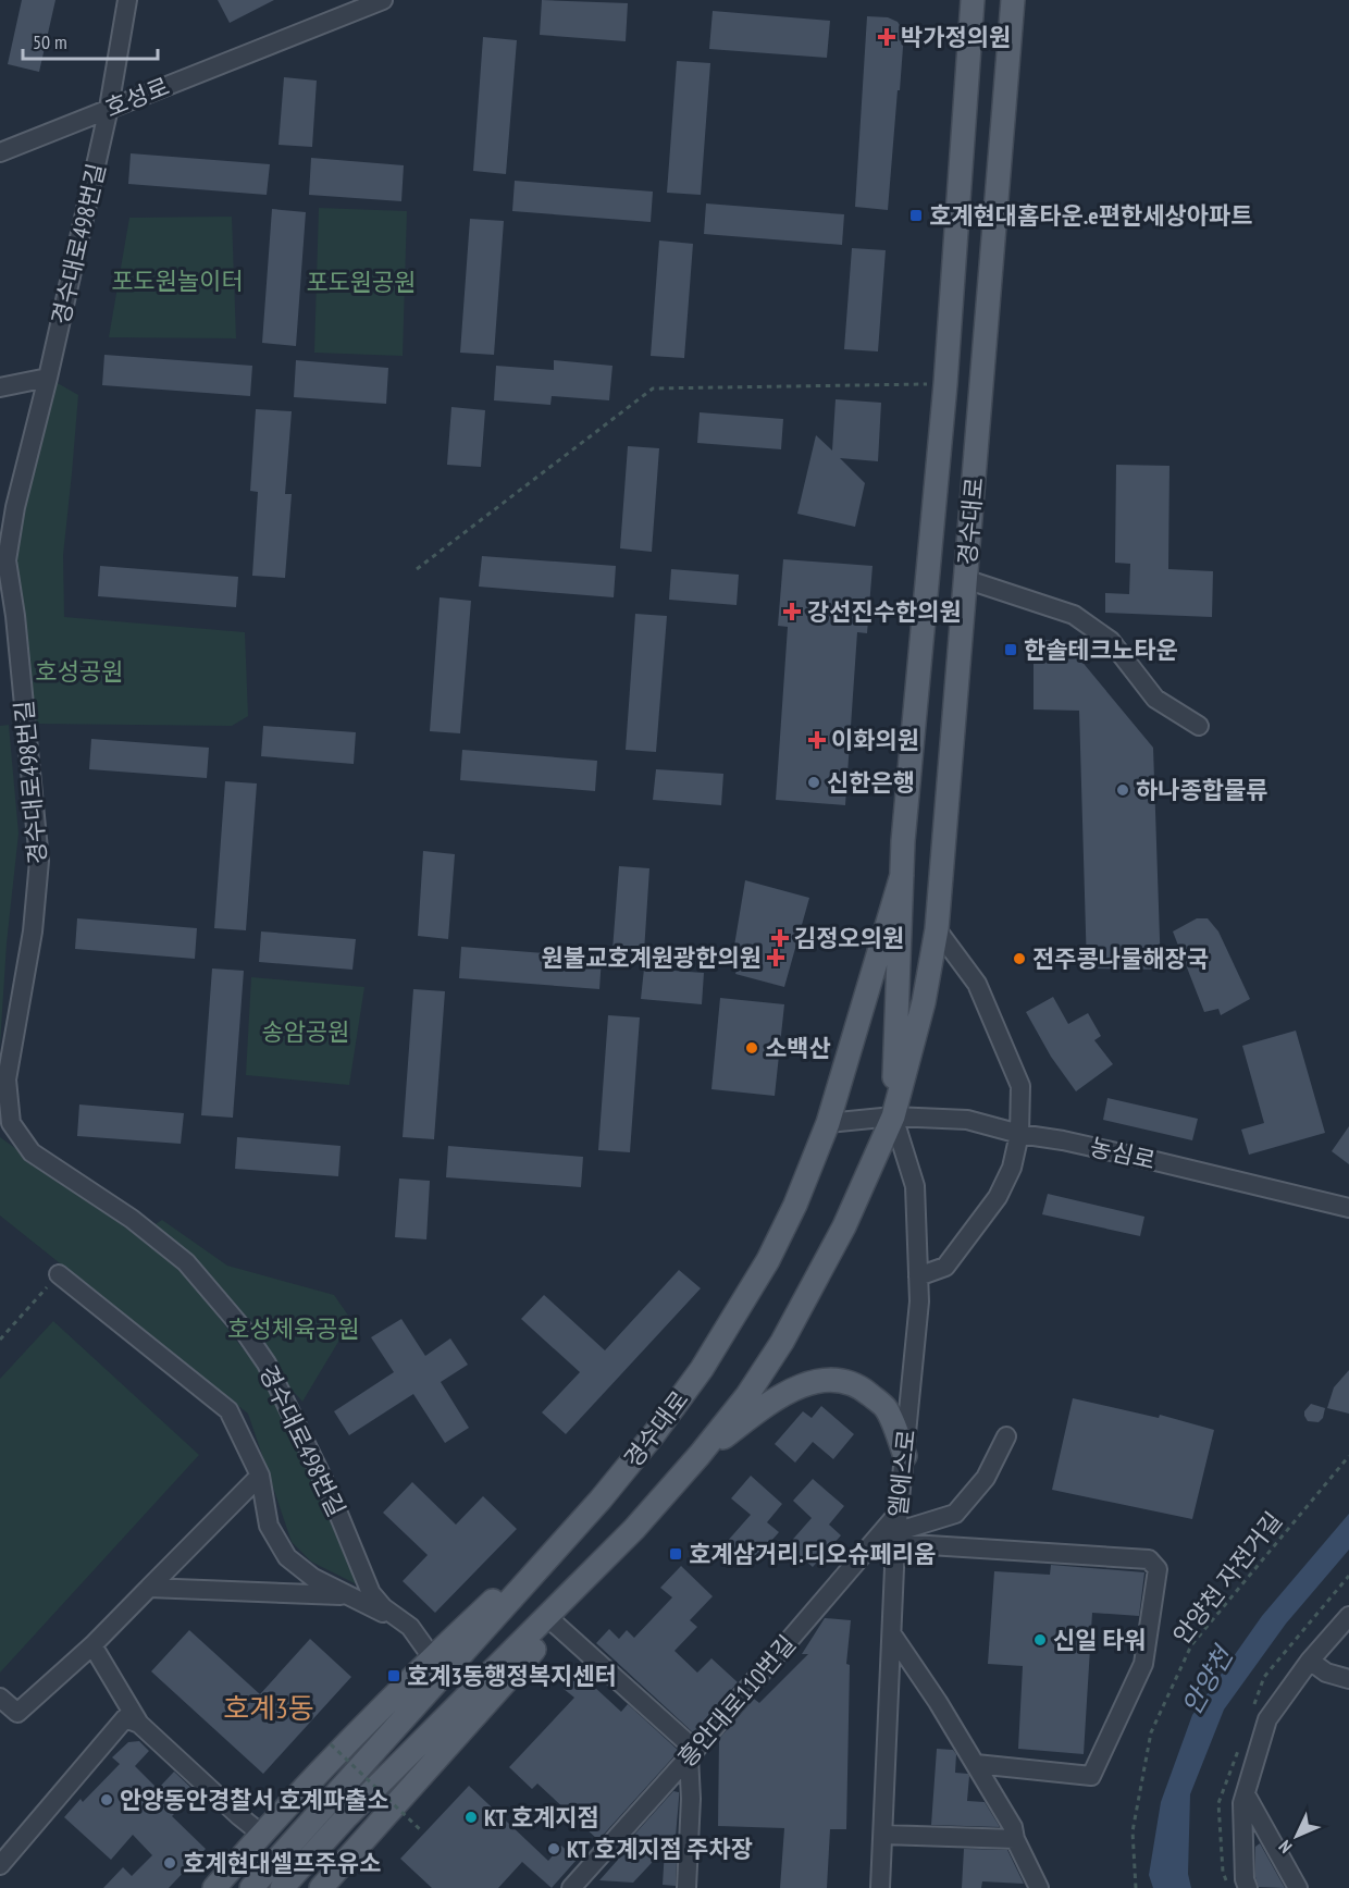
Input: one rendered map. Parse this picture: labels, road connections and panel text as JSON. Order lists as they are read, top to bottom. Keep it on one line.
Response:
{"streets":{"main road":["경수대로"],"street":["호성로","경수대로498번길","농심로","엘에스로","흥안대로110번길"],"path":["안양천 자전거길"]},"crossings":[["호성로","경수대로498번길"],["경수대로","농심로"],["경수대로","엘에스로"],["농심로","엘에스로"],["엘에스로","흥안대로110번길"]],"districts":["호계3동"],"water":["안양천"],"parks":["포도원놀이터","포도원공원","호성공원","송암공원","호성체육공원"],"places":{"health":["박가정의원","강선진수한의원","이화의원","김정오의원","원불교호계원광한의원"],"transit":["호계현대홈타운.e편한세상아파트","한솔테크노타운","호계삼거리.디오슈페리움","호계3동행정복지센터"],"other":["신한은행","하나종합물류","전주콩나물해장국","소백산","신일 타워","안양동안경찰서 호계파출소","KT 호계지점","KT 호계지점 주차장","호계현대셀프주유소"]},"scale_bar":"50 m","north":"bottom left"}
